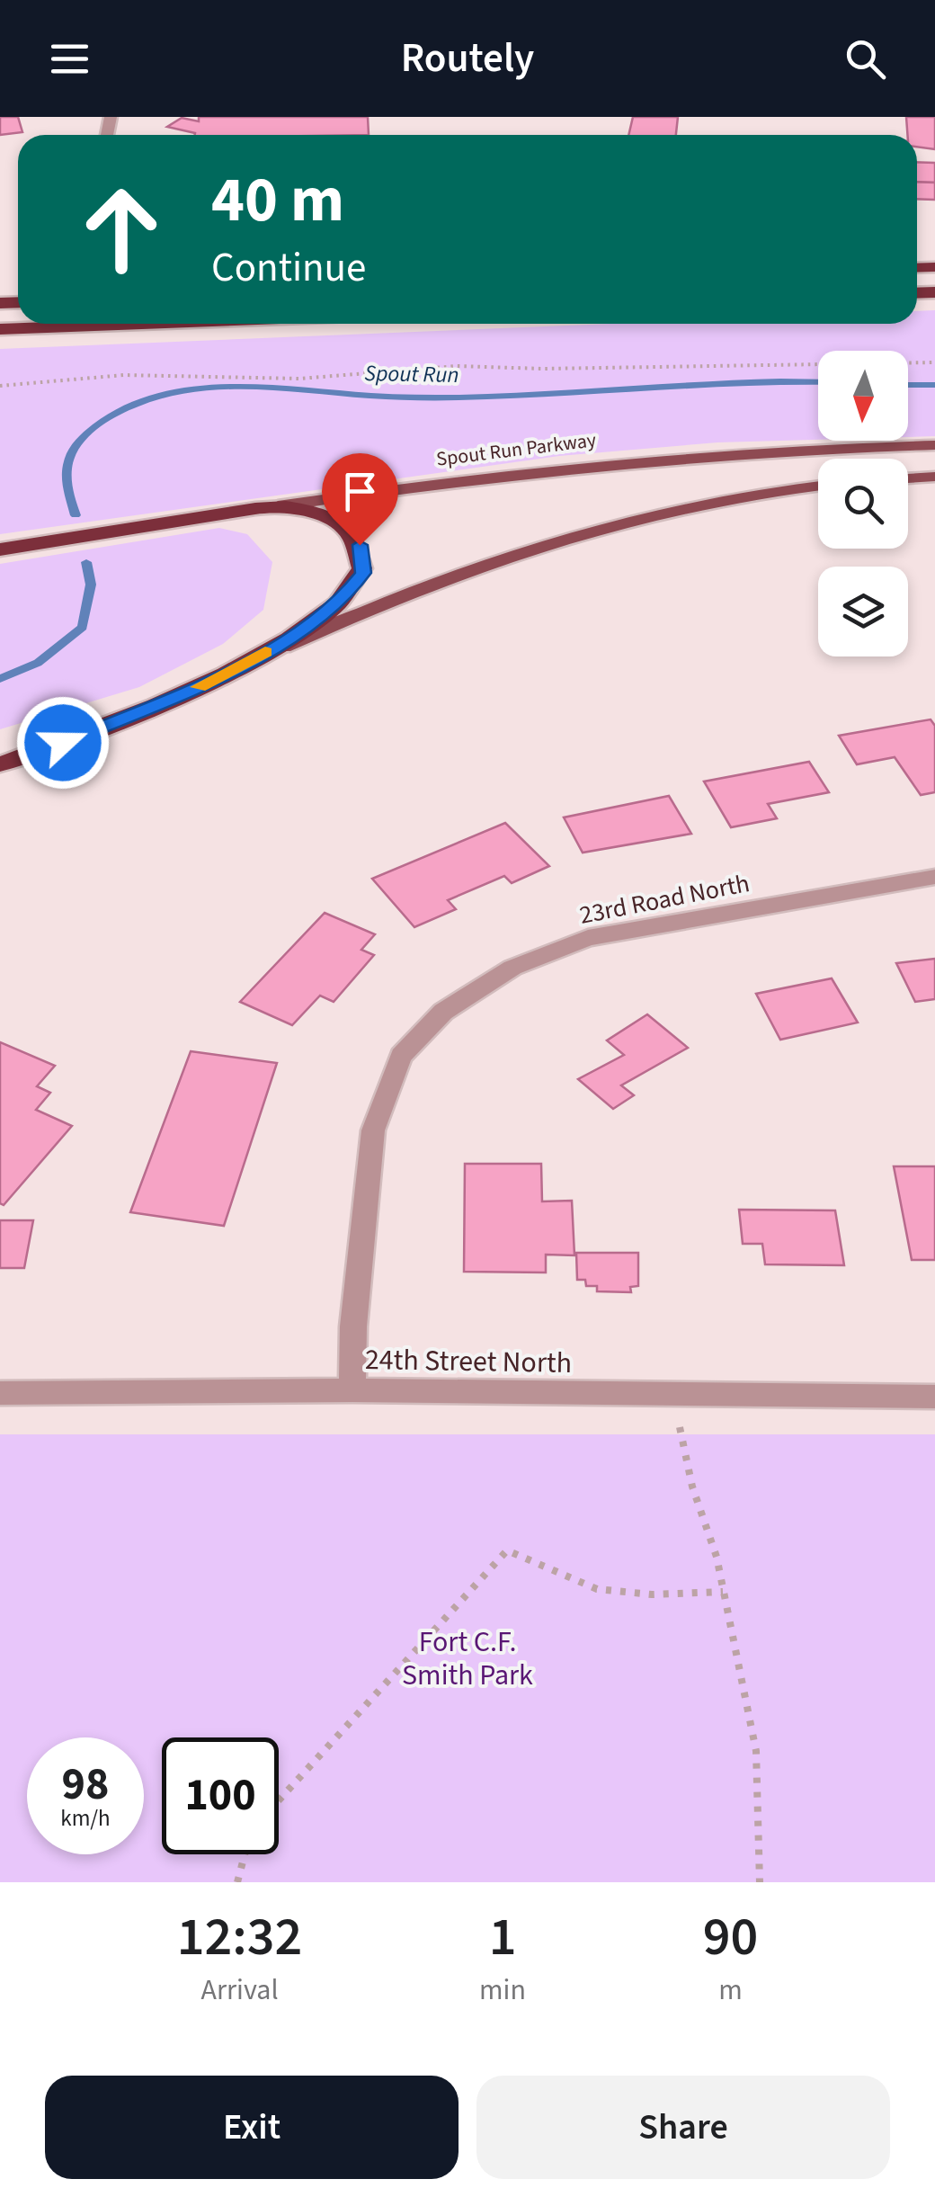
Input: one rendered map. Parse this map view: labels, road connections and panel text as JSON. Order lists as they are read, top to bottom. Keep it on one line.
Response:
{"streets":{"highway":["Spout Run Parkway"],"street":["23rd Road North","24th Street North"]},"crossings":[["23rd Road North","24th Street North"]],"water":["Spout Run"],"parks":["Fort C.F. Smith Park"],"north":"bottom","page":{"header":"Routely","turn":["40 m","Continue"],"speed":"98 km/h","limit":"100","eta":["12:32","Arrival","1","min","90","m"],"buttons":["Exit","Share"]}}
